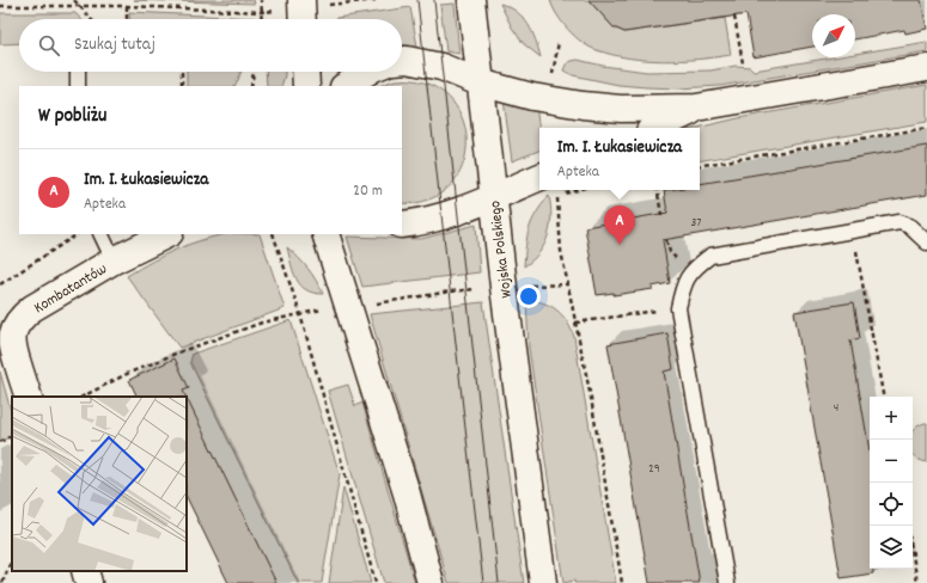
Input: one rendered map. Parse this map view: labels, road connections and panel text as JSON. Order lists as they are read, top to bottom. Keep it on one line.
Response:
{"streets":{"street":["Wojska Polskiego","Kombatantów"]},"house_numbers":["37","4","29"],"north":"top right","page":{"search":"Szukaj tutaj","heading":"W pobliżu","popup":["Im. I. Łukasiewicza","Apteka"],"list":[{"mark":"A","name":"Im. I. Łukasiewicza","note":"Apteka","value":"20 m"}],"pins":"A","map_buttons":["+","−"]}}
